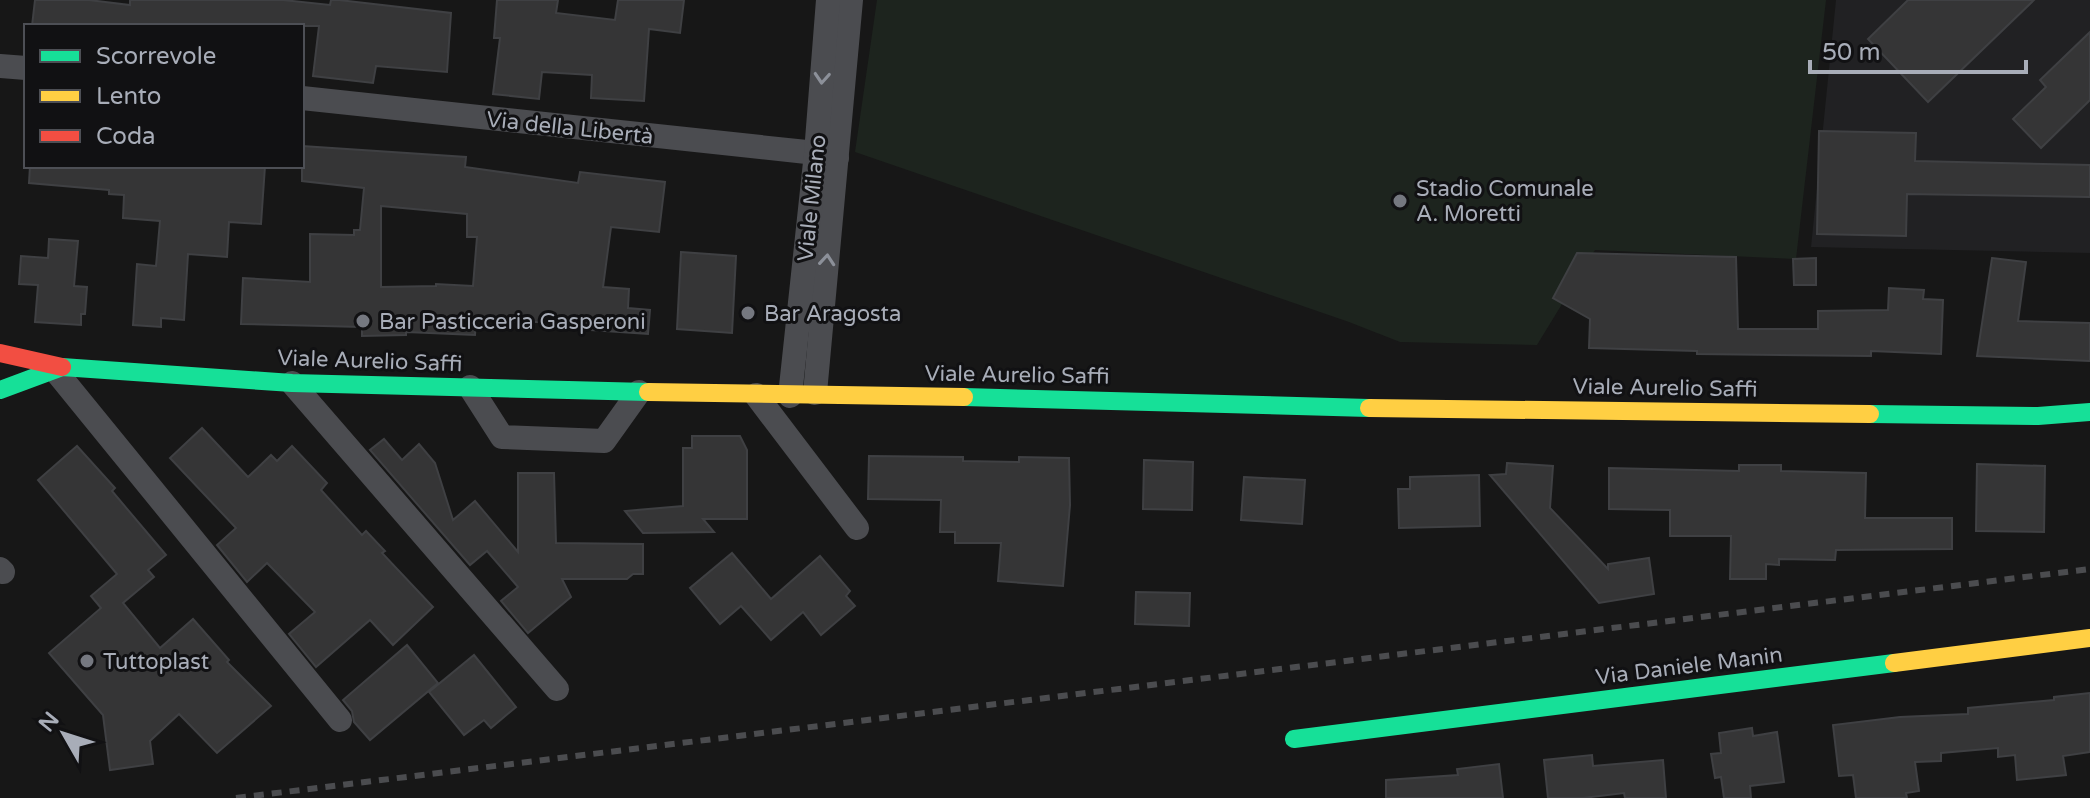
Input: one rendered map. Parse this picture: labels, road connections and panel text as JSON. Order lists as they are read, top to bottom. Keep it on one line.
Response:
{"streets":{"street":["Via della Libertà","Viale Milano","Viale Aurelio Saffi","Via Daniele Manin"]},"crossings":[["Via della Libertà","Viale Milano"],["Viale Milano","Viale Aurelio Saffi"]],"places":["Stadio Comunale A. Moretti","Bar Aragosta","Bar Pasticceria Gasperoni","Tuttoplast"],"legend":["Scorrevole","Lento","Coda"],"scale_bar":"50 m","north":"top left"}
